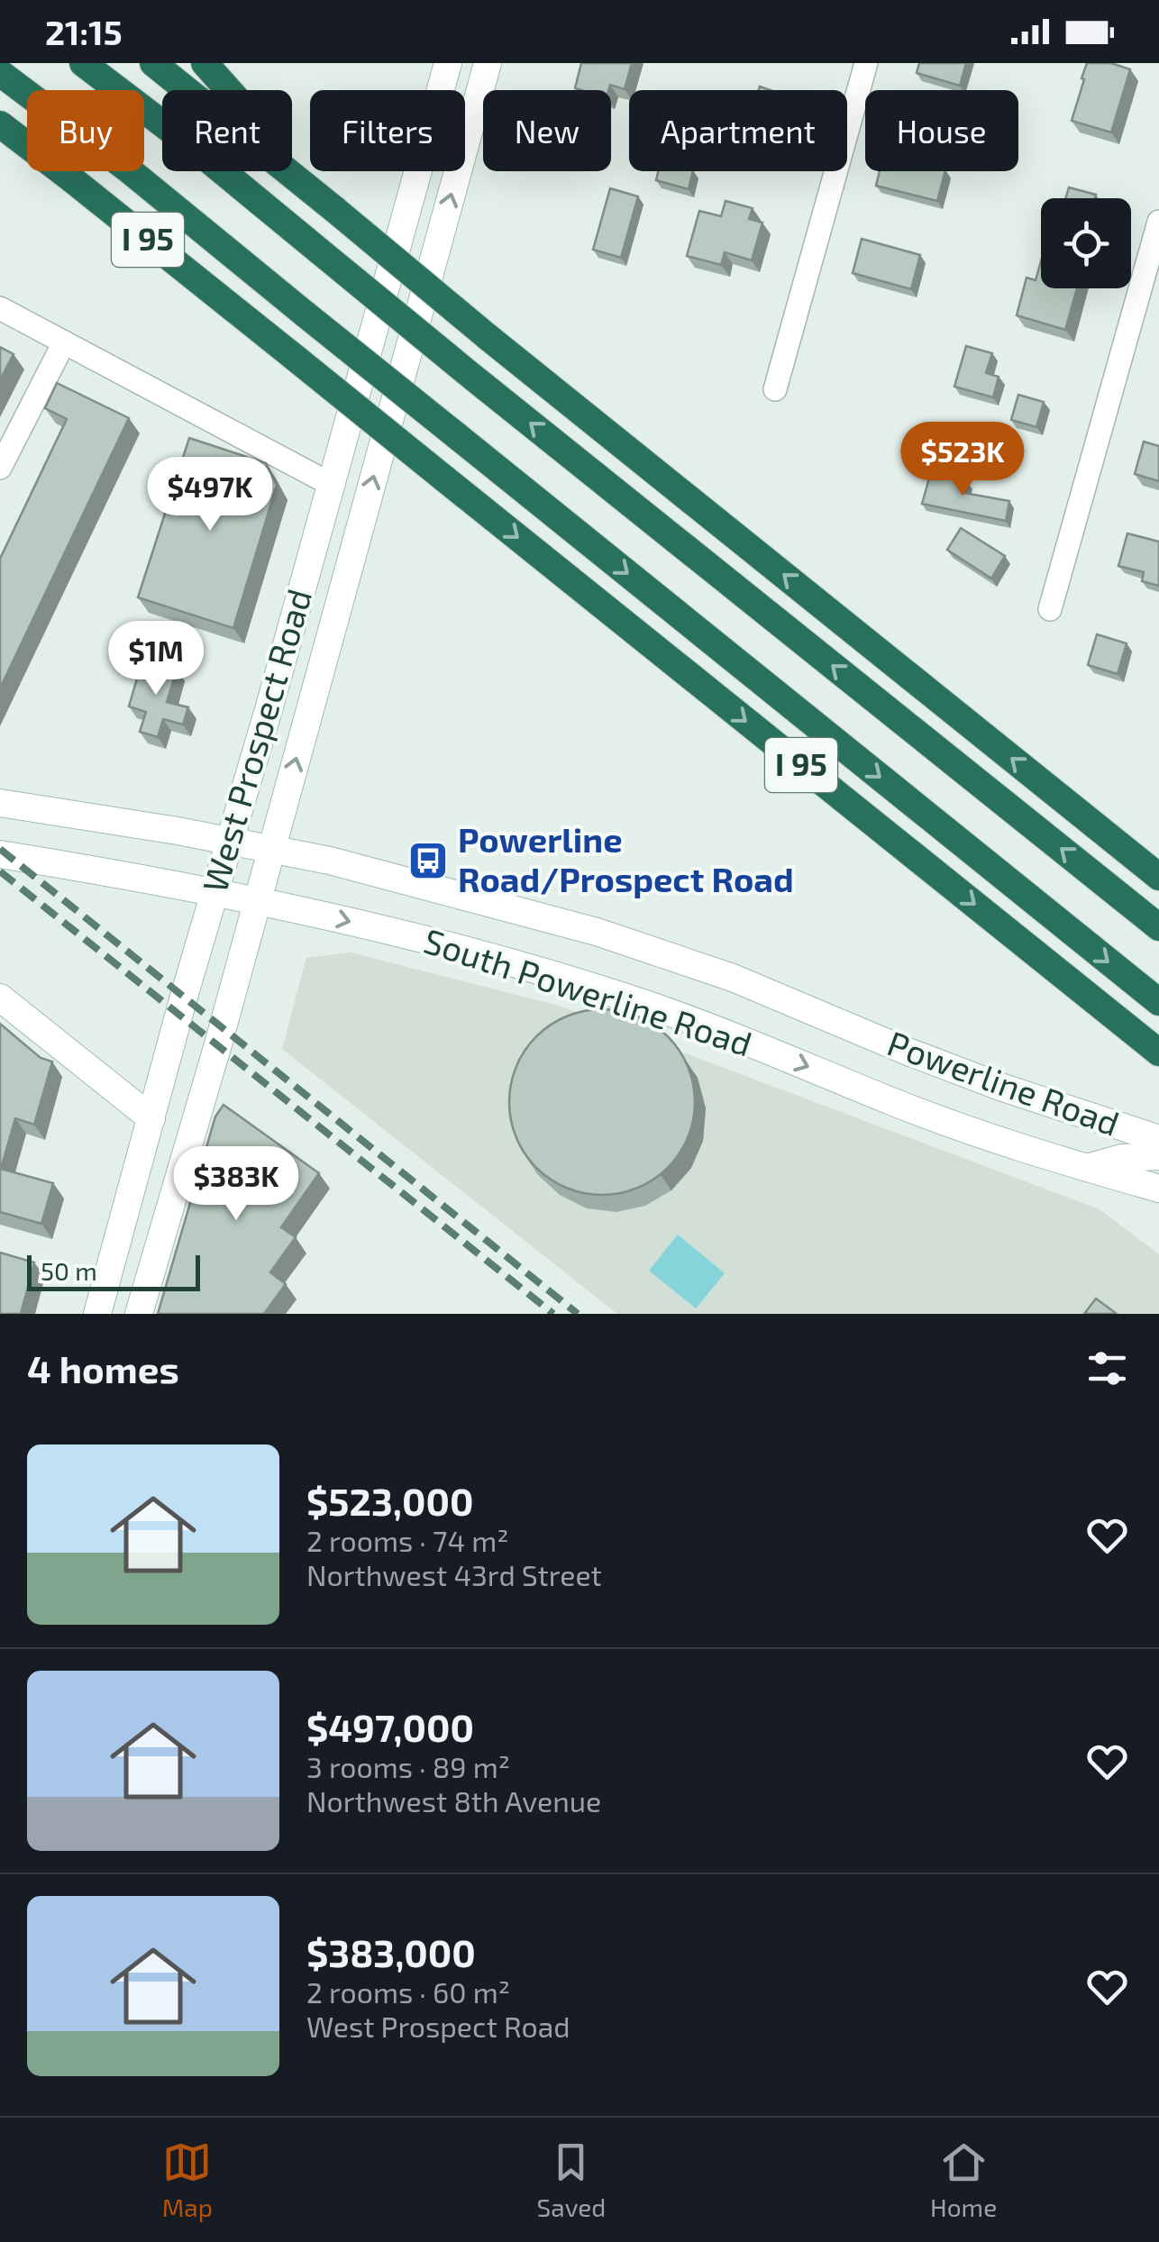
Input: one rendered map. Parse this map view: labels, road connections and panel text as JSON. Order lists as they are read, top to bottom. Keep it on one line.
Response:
{"streets":{"highway":["I 95"],"main road":["West Prospect Road","South Powerline Road","Powerline Road"]},"crossings":[["West Prospect Road","South Powerline Road"],["South Powerline Road","Powerline Road"]],"places":{"bus stop":["Powerline Road/Prospect Road"]},"scale_bar":"50 m","page":{"status":"21:15","chip":["Buy","Rent","Filters","New","Apartment","House"],"price":["$523K","$497K","$1M","$383K"],"scale":"50 m","heading":"4 homes","list":[{"name":"$523,000","note":"2 rooms · 74 m² · Northwest 43rd Street"},{"name":"$497,000","note":"3 rooms · 89 m² · Northwest 8th Avenue"},{"name":"$383,000","note":"2 rooms · 60 m² · West Prospect Road"}],"tabs":["Map","Saved","Home"]}}
